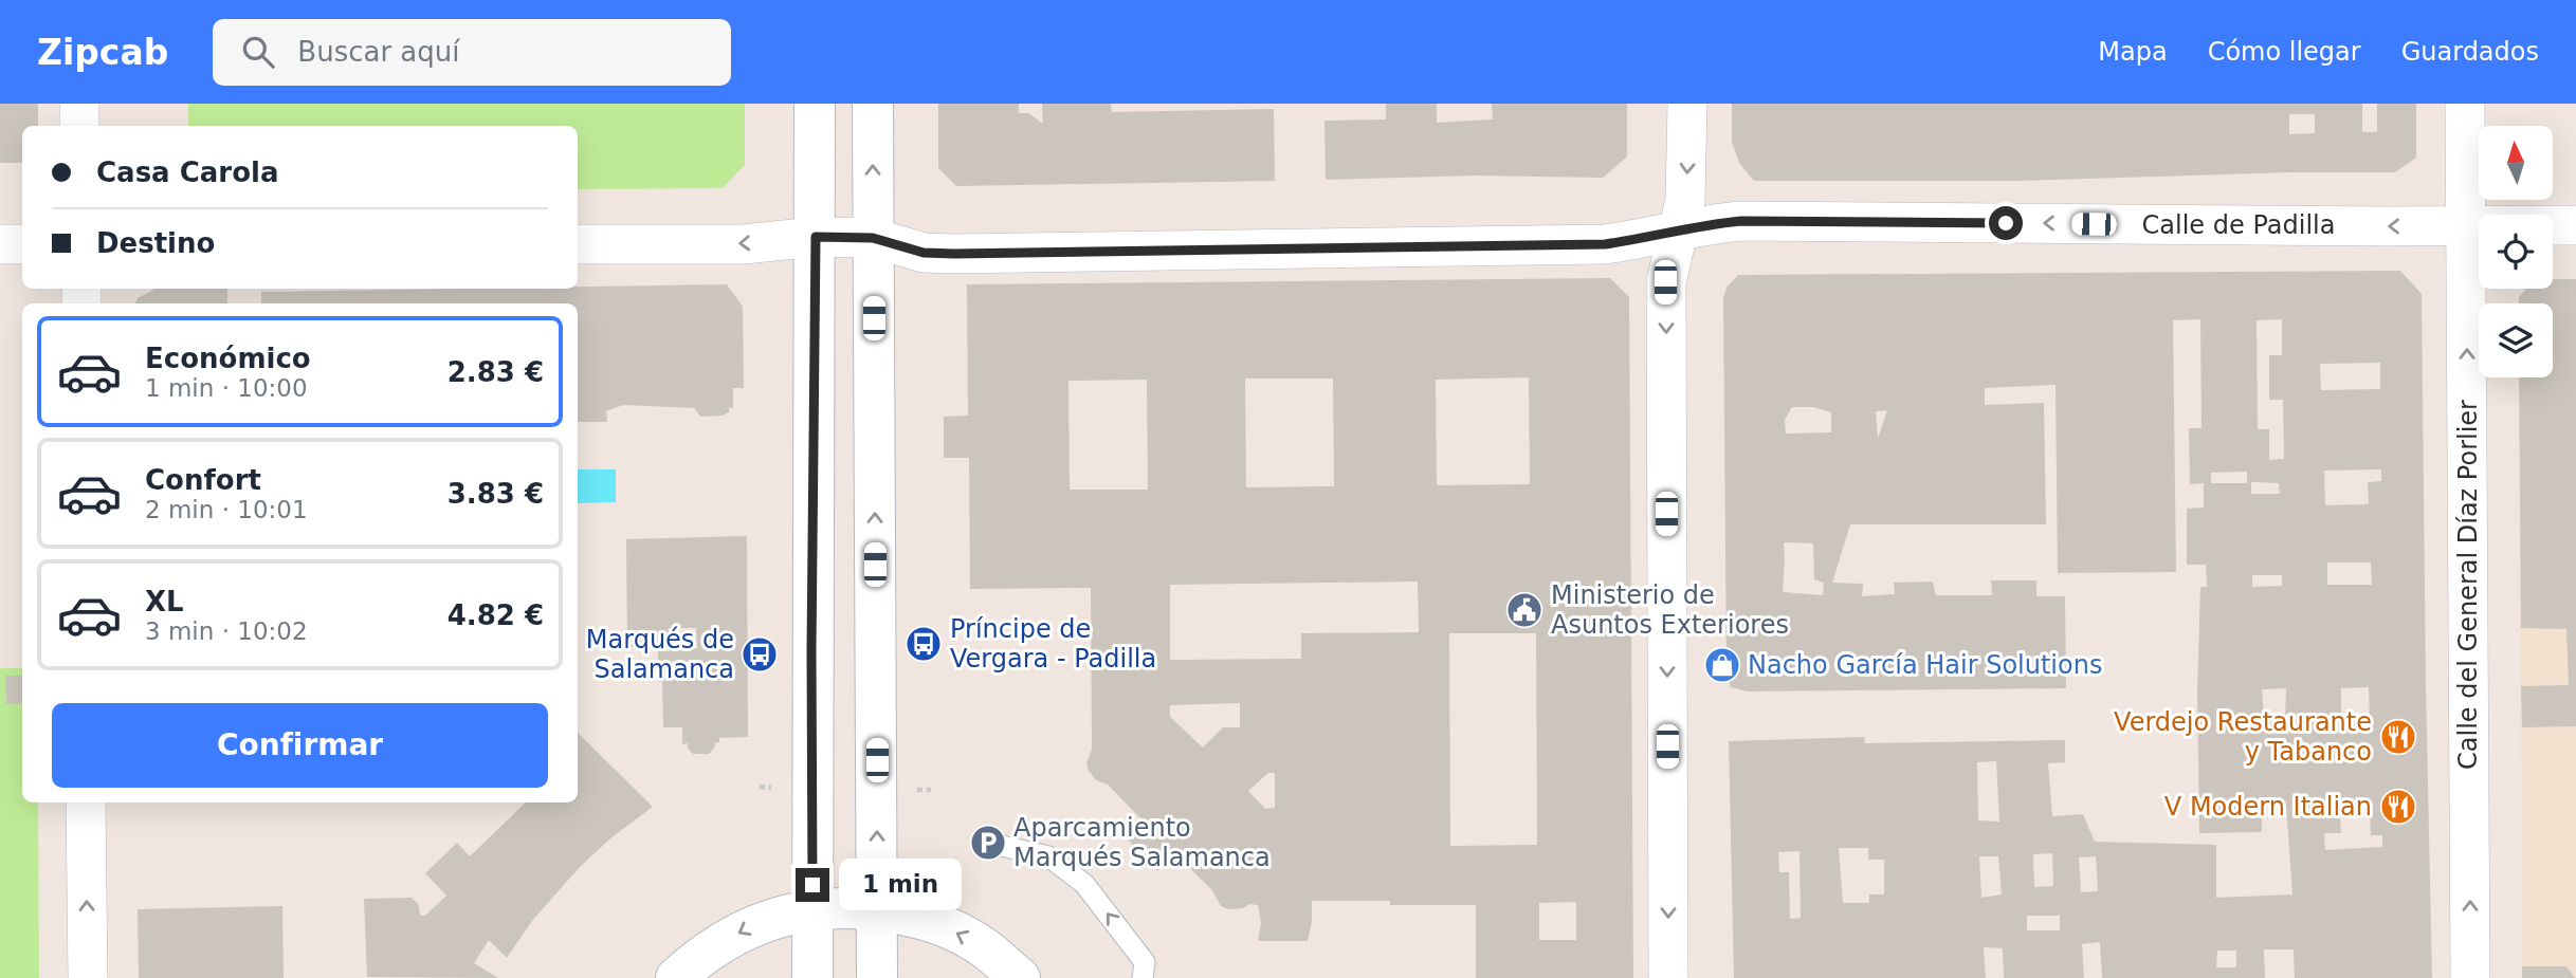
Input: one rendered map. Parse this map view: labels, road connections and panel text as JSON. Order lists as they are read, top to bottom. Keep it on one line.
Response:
{"streets":{"street":["Calle de Padilla","Calle del General Díaz Porlier"]},"crossings":[["Calle de Padilla","Calle del General Díaz Porlier"]],"one_way":["Calle de Padilla","Calle del General Díaz Porlier"],"places":{"public building":["Ministerio de Asuntos Exteriores"],"bus stop":["Príncipe de Vergara - Padilla","Marqués de Salamanca"],"shop":["Nacho García Hair Solutions"],"restaurant":["Verdejo Restaurante y Tabanco","V Modern Italian"],"parking":["Aparcamiento Marqués Salamanca"]},"north":"top","page":{"header":"Zipcab","search":"Buscar aquí","nav":["Mapa","Cómo llegar","Guardados"],"banner":["Casa Carola","Destino"],"list":[{"name":"Económico","note":"1 min · 10:00","value":"2.83 €"},{"name":"Confort","note":"2 min · 10:01","value":"3.83 €"},{"name":"XL","note":"3 min · 10:02","value":"4.82 €"}],"buttons":"Confirmar","bubble":"1 min"}}
